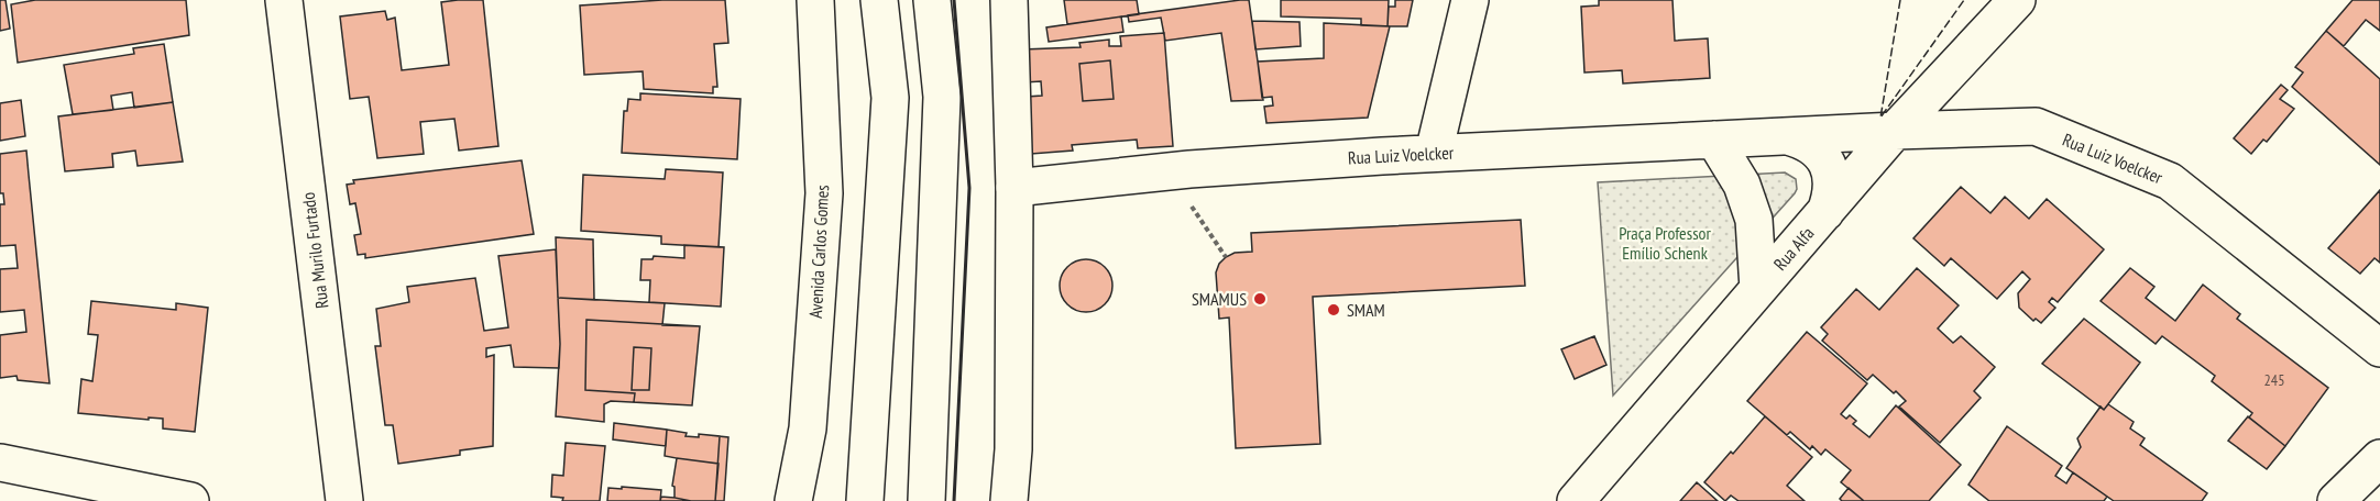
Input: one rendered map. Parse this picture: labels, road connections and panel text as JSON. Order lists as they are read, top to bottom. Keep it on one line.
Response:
{"streets":{"street":["Rua Luiz Voelcker","Rua Alfa","Rua Murilo Furtado","Avenida Carlos Gomes"]},"crossings":[["Rua Luiz Voelcker","Rua Alfa"]],"parks":["Praça Professor Emílio Schenk"],"places":["SMAMUS","SMAM"],"house_numbers":["245"]}
